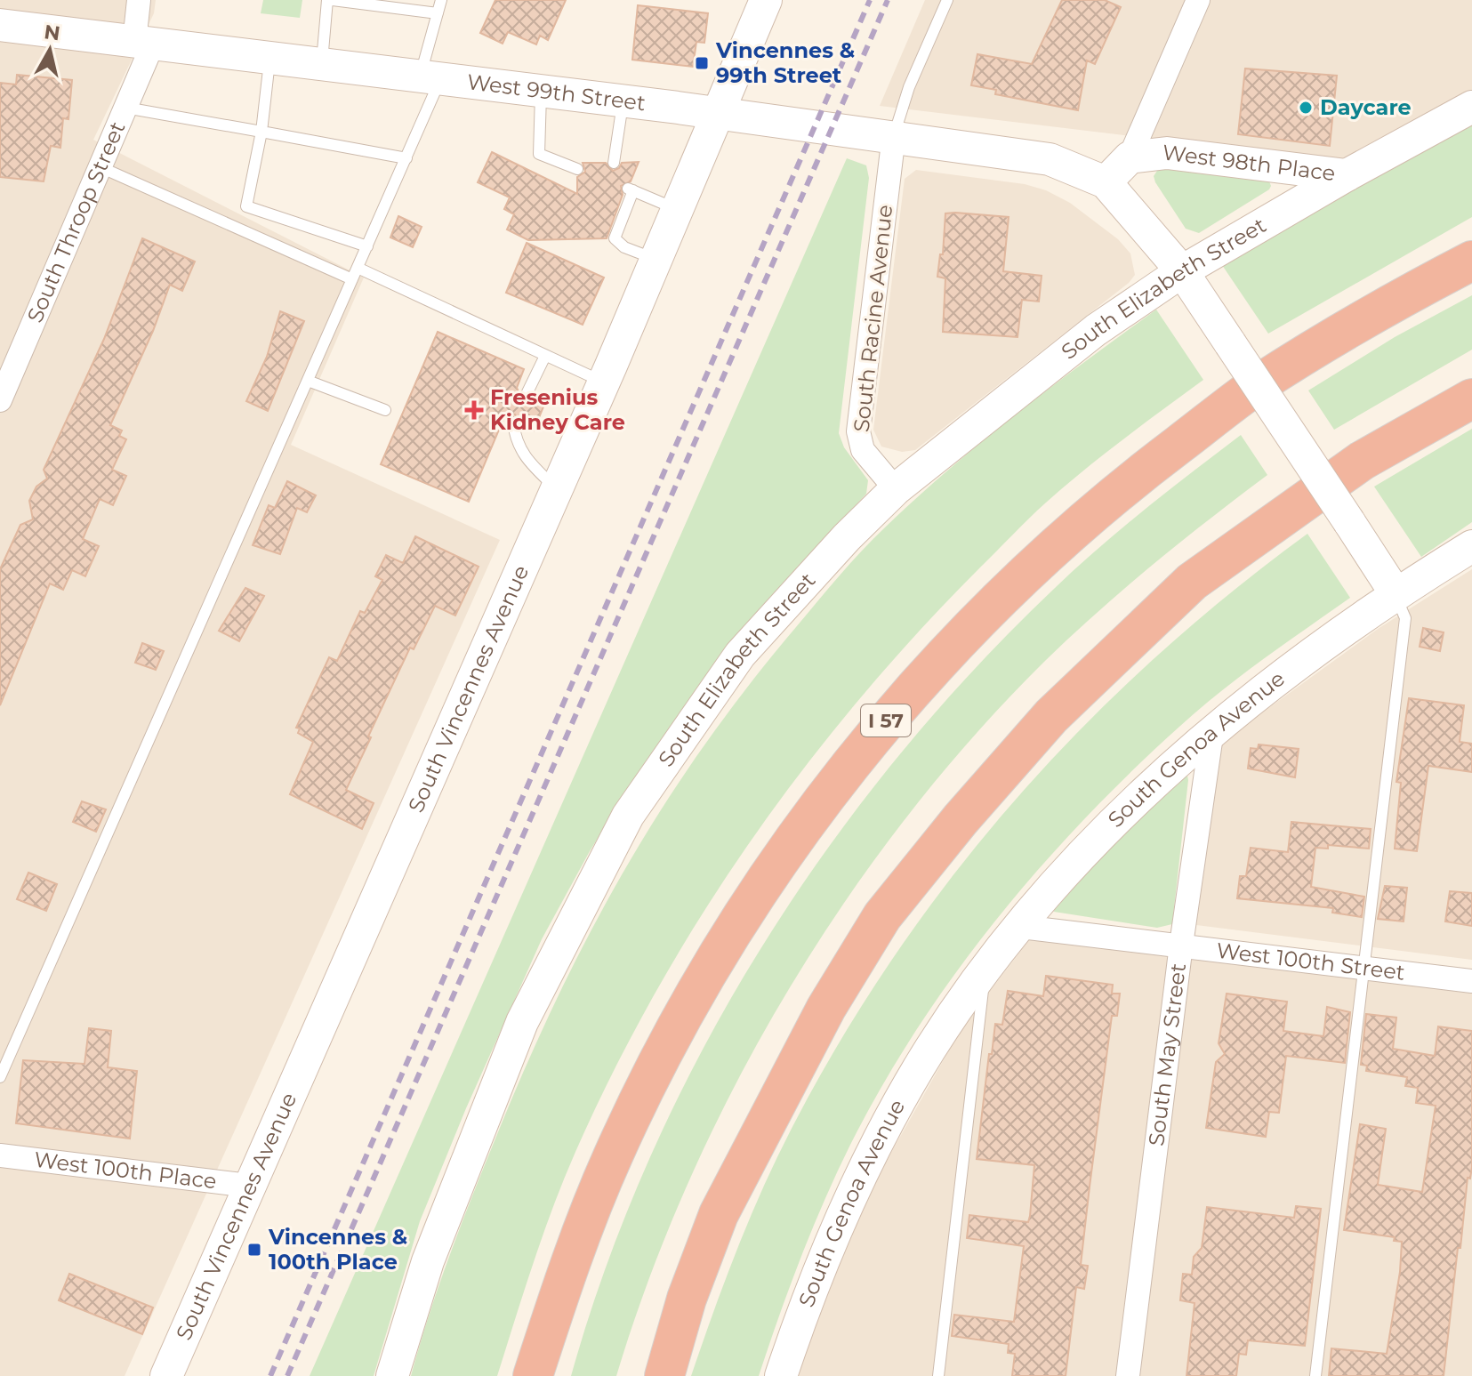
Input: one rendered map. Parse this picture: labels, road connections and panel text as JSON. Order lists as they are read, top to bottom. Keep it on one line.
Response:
{"streets":{"highway":["I 57"],"street":["West 99th Street","West 98th Place","South Throop Street","South Elizabeth Street","South Racine Avenue","South Vincennes Avenue","South Genoa Avenue","West 100th Street","South May Street","West 100th Place"]},"crossings":[["West 99th Street","South Throop Street"],["West 99th Street","South Racine Avenue"],["West 99th Street","South Vincennes Avenue"],["West 98th Place","South Elizabeth Street"],["South Elizabeth Street","South Racine Avenue"],["South Vincennes Avenue","West 100th Place"],["South Genoa Avenue","West 100th Street"],["South Genoa Avenue","South May Street"],["West 100th Street","South May Street"]],"places":{"transit":["Vincennes & 99th Street","Vincennes & 100th Place"],"other":["Daycare"],"health":["Fresenius Kidney Care"]},"north":"top"}
